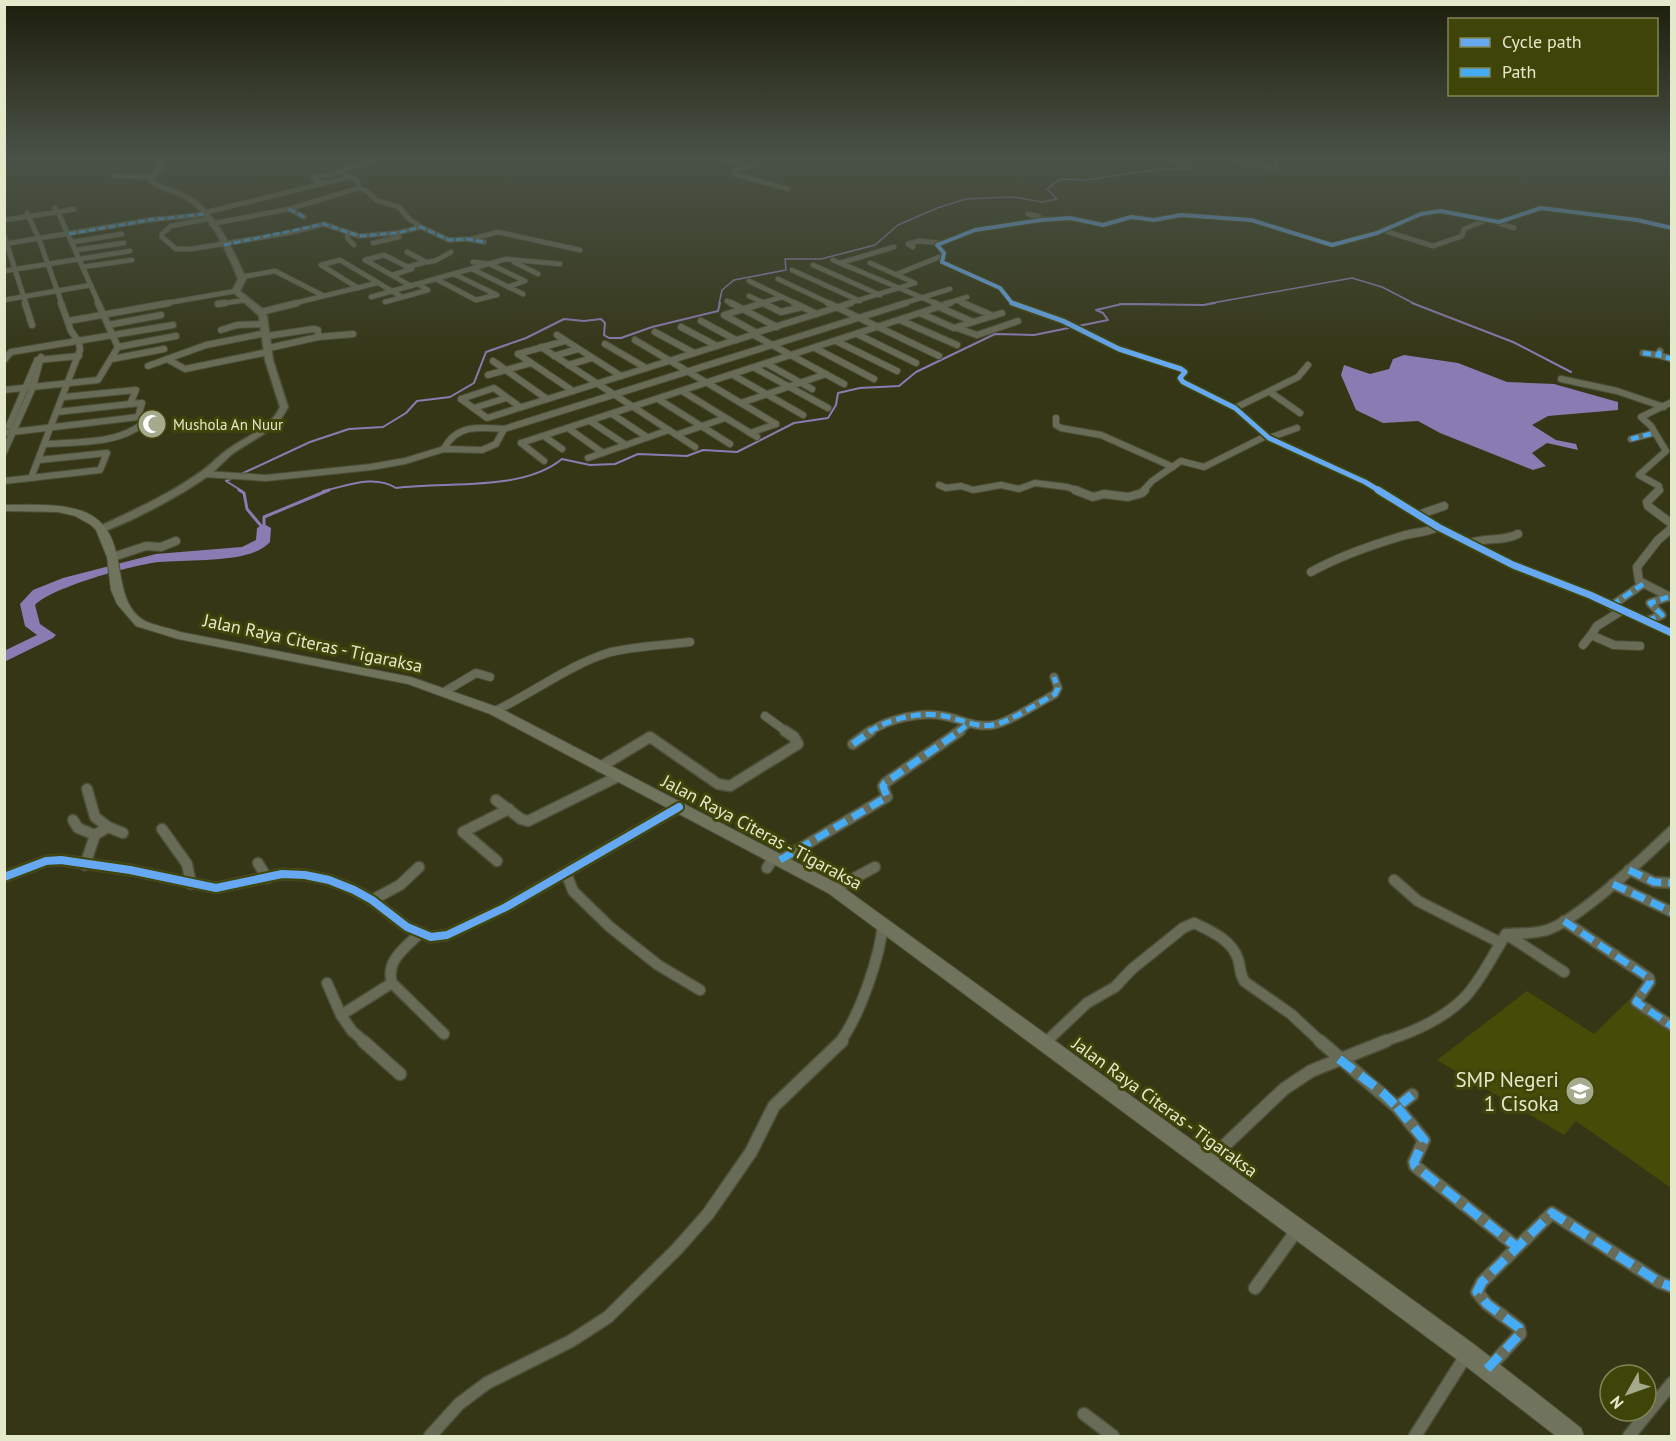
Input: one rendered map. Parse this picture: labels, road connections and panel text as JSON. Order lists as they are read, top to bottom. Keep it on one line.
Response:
{"streets":{"main road":["Jalan Raya Citeras - Tigaraksa"]},"places":{"mosque":["Mushola An Nuur"],"school or university":["SMP Negeri 1 Cisoka"]},"legend":["Cycle path","Path"],"north":"bottom left"}
